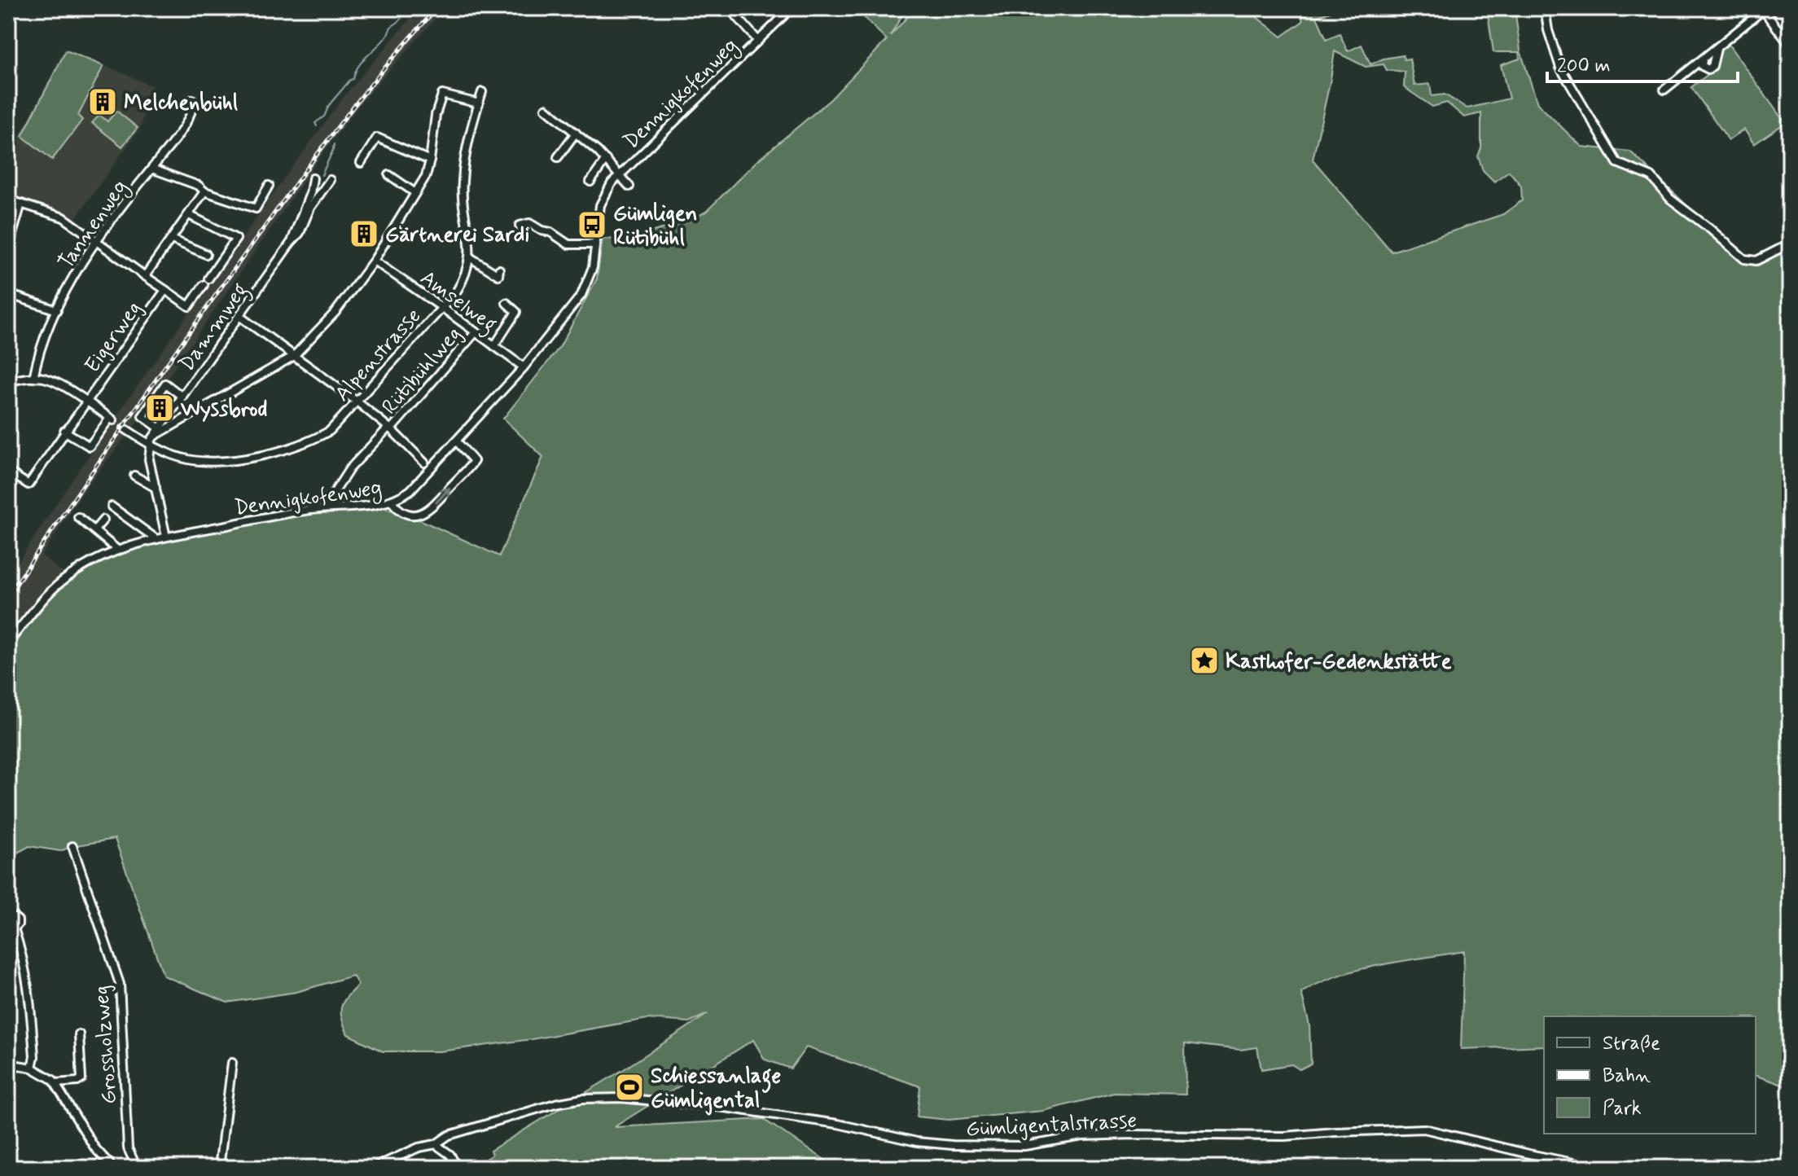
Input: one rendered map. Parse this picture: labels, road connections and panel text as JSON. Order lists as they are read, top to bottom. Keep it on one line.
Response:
{"streets":{"street":["Dennigkofenweg","Tannenweg","Amselweg","Dammweg","Eigerweg","Alpenstrasse","Rütibühlweg","Grossholzweg","Gümligentalstrasse"]},"crossings":[["Dennigkofenweg","Amselweg"],["Dennigkofenweg","Rütibühlweg"],["Amselweg","Alpenstrasse"],["Amselweg","Rütibühlweg"],["Dammweg","Alpenstrasse"]],"places":{"building":["Melchenbühl","Gärtnerei Sardi","Wyssbrod"],"bus stop":["Gümligen Rütibühl"],"place":["Kasthofer-Gedenkstätte"],"sports":["Schiessanlage Gümligental"]},"legend":["Straße","Bahn","Park"],"scale_bar":"200 m"}
